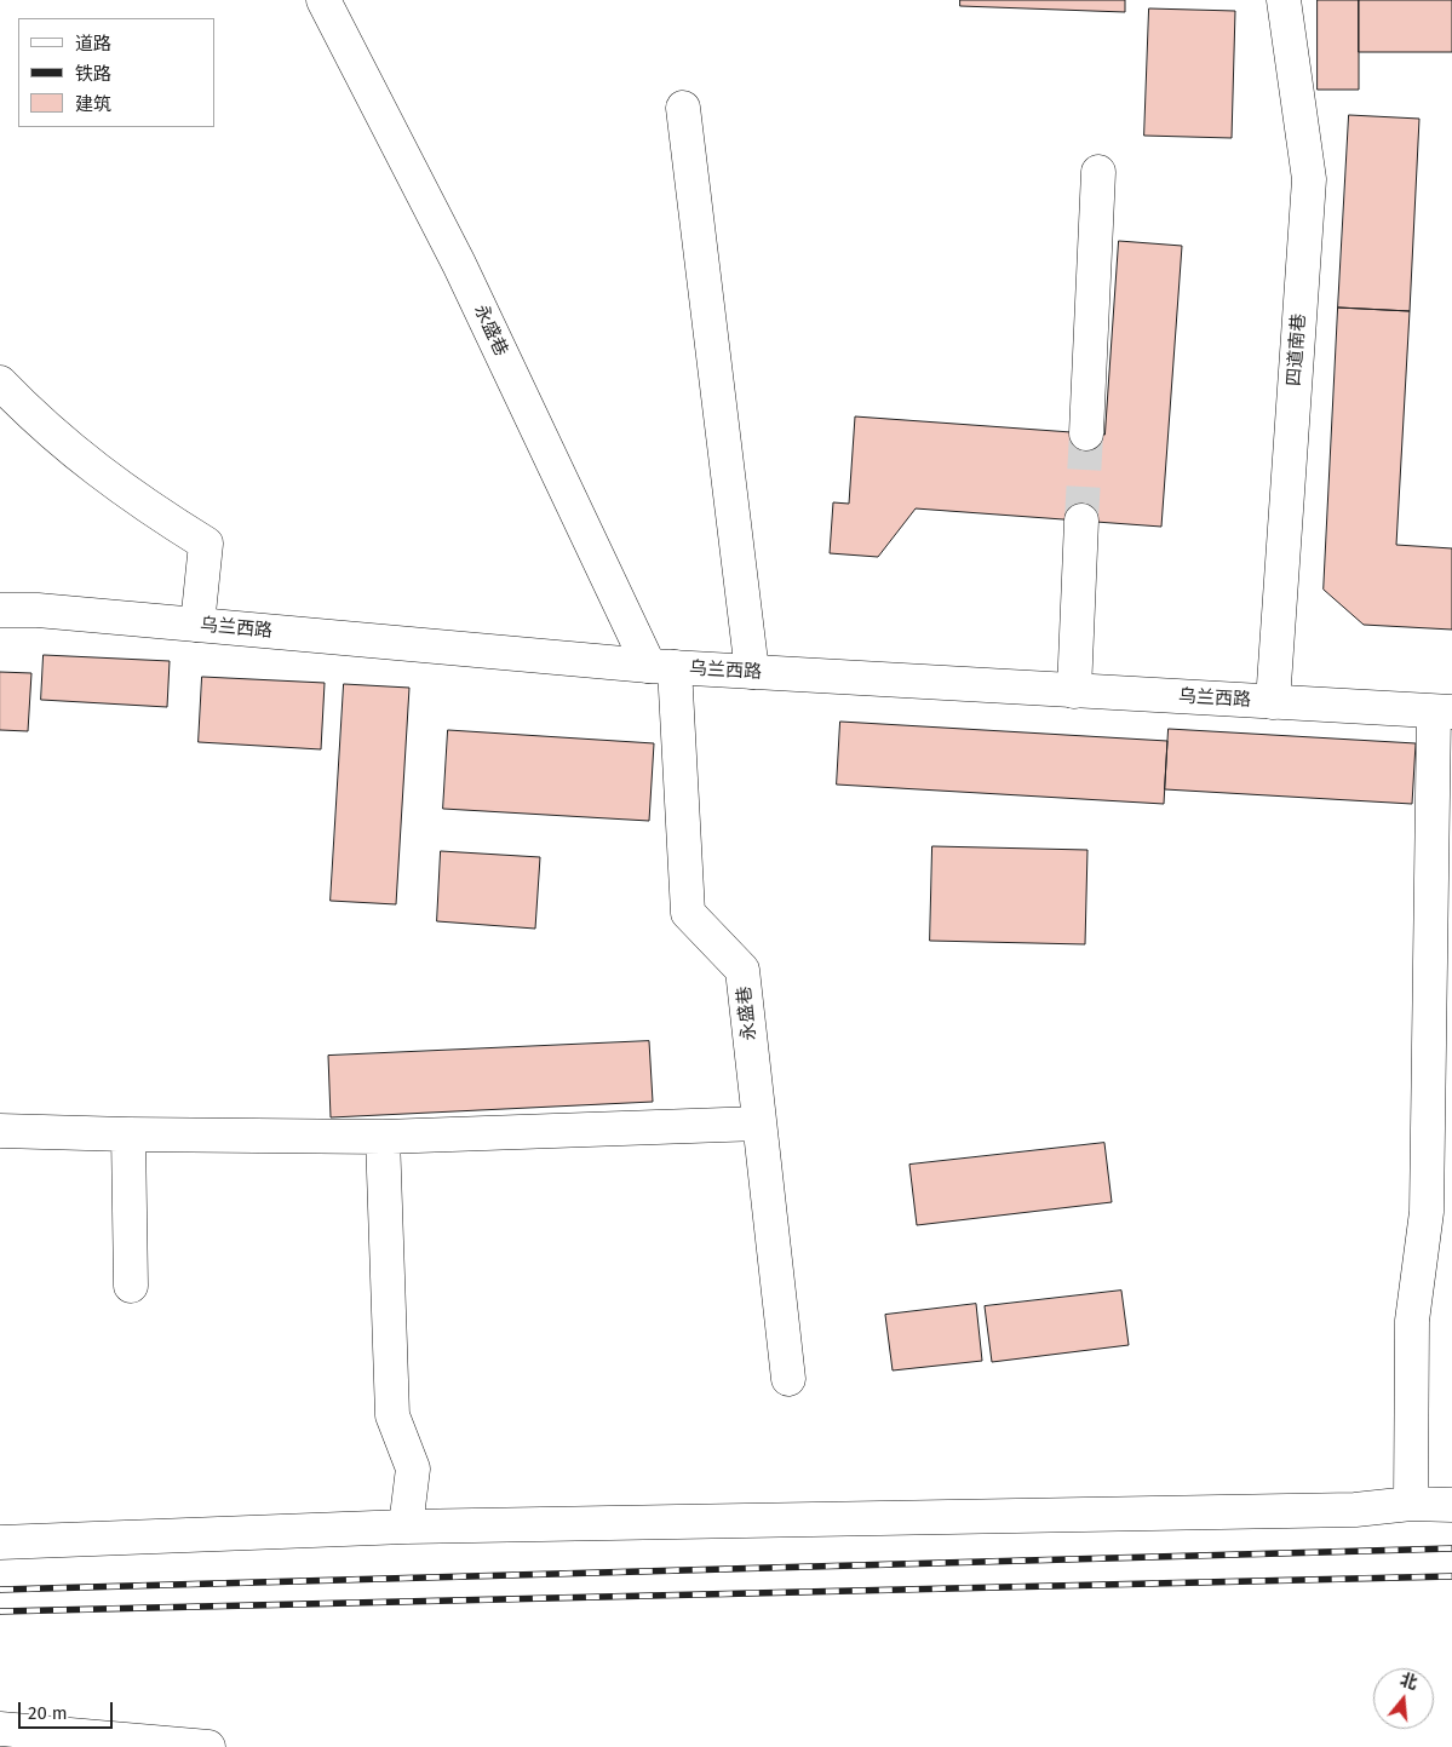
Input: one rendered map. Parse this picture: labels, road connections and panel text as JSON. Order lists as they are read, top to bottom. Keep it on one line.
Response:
{"streets":{"street":["永盛巷","四道南巷","乌兰西路"]},"crossings":[["永盛巷","乌兰西路"],["四道南巷","乌兰西路"]],"legend":["道路","铁路","建筑"],"scale_bar":"20 m","north":"top"}
